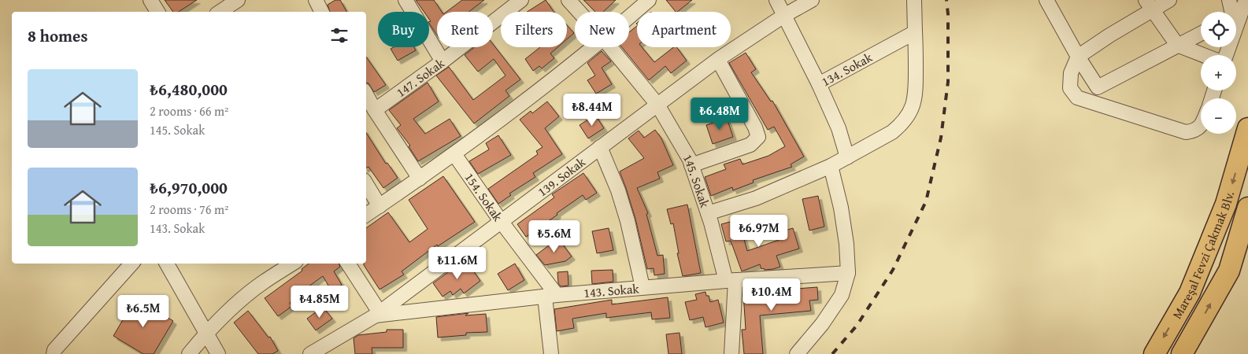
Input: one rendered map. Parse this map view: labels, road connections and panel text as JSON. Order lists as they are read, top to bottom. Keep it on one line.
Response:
{"streets":{"main road":["Mareşal Fevzi Çakmak Blv."],"street":["134. Sokak","147. Sokak","139. Sokak","145. Sokak","154. Sokak","143. Sokak"]},"crossings":[["139. Sokak","145. Sokak"],["139. Sokak","154. Sokak"],["139. Sokak","143. Sokak"],["145. Sokak","143. Sokak"],["154. Sokak","143. Sokak"]],"page":{"map_buttons":["+","−"],"chip":["Buy","Rent","Filters","New","Apartment"],"heading":"8 homes","list":[{"name":"₺6,480,000","note":"2 rooms · 66 m² · 145. Sokak"},{"name":"₺6,970,000","note":"2 rooms · 76 m² · 143. Sokak"}],"price":["₺8.44M","₺6.48M","₺6.97M","₺5.6M","₺11.6M","₺10.4M","₺4.85M","₺6.5M"]}}
